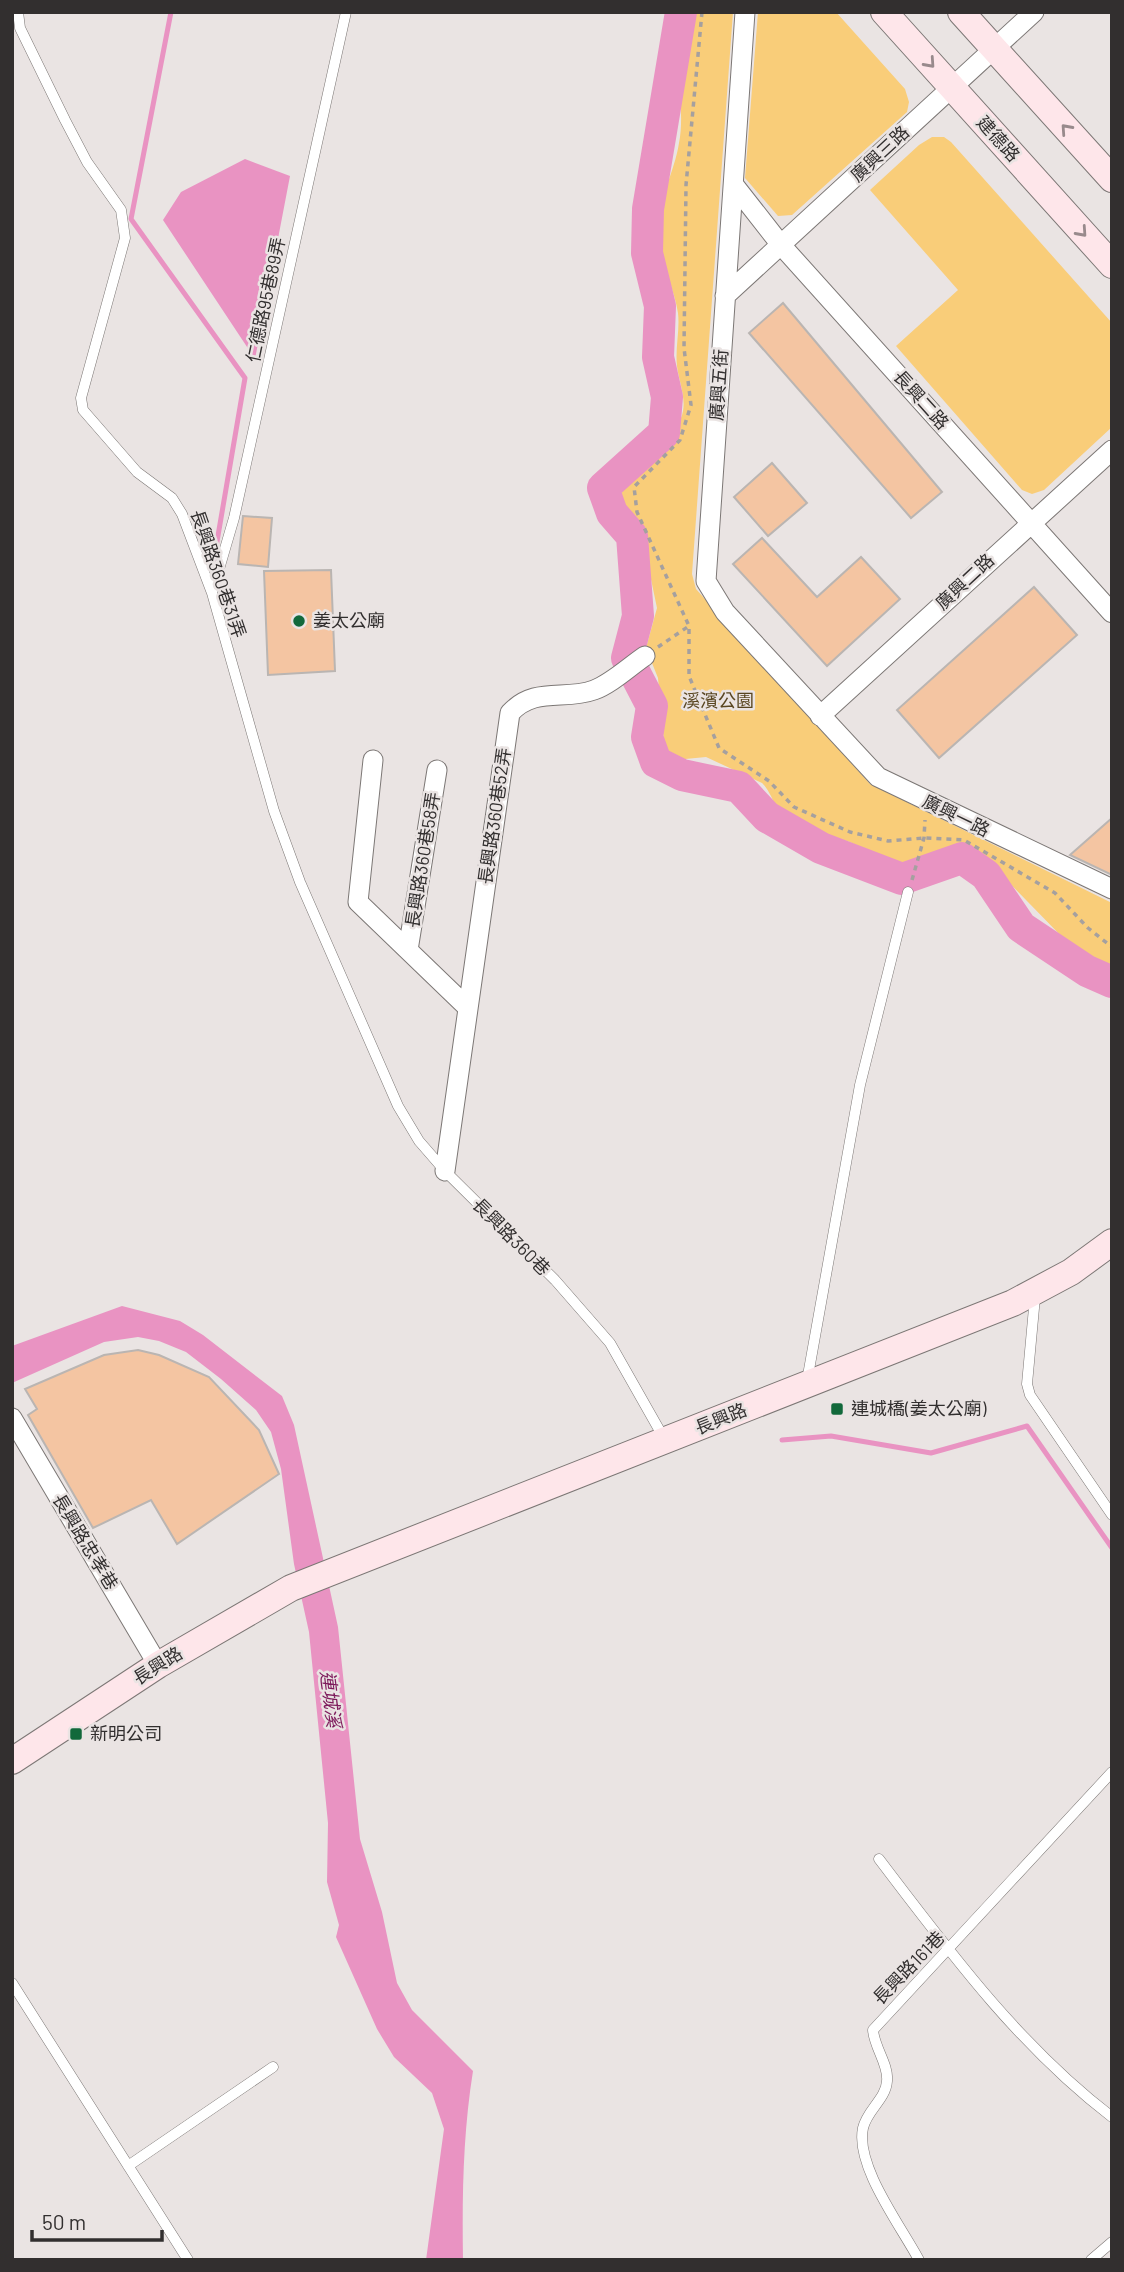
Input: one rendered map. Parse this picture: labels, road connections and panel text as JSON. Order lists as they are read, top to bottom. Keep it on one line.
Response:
{"streets":{"main road":["建德路","長興路"],"street":["廣興三路","廣興五街","長興二路","廣興二路","長興路360巷52弄","廣興一路","長興路360巷58弄","長興路忠孝巷"],"lane":["仁德路95巷89弄","長興路360巷31弄","長興路360巷","長興路161巷"]},"crossings":[["建德路","廣興三路"],["廣興三路","廣興五街"],["廣興三路","長興二路"],["仁德路95巷89弄","長興路360巷31弄"],["廣興五街","長興二路"],["廣興五街","廣興二路"],["廣興五街","廣興一路"],["長興二路","廣興二路"],["長興路360巷31弄","長興路360巷"],["廣興二路","廣興一路"],["長興路360巷","長興路"],["長興路","長興路忠孝巷"]],"water":["連城溪"],"parks":["溪濱公園"],"places":{"other":["姜太公廟"],"transit":["連城橋(姜太公廟)","新明公司"]},"scale_bar":"50 m"}
